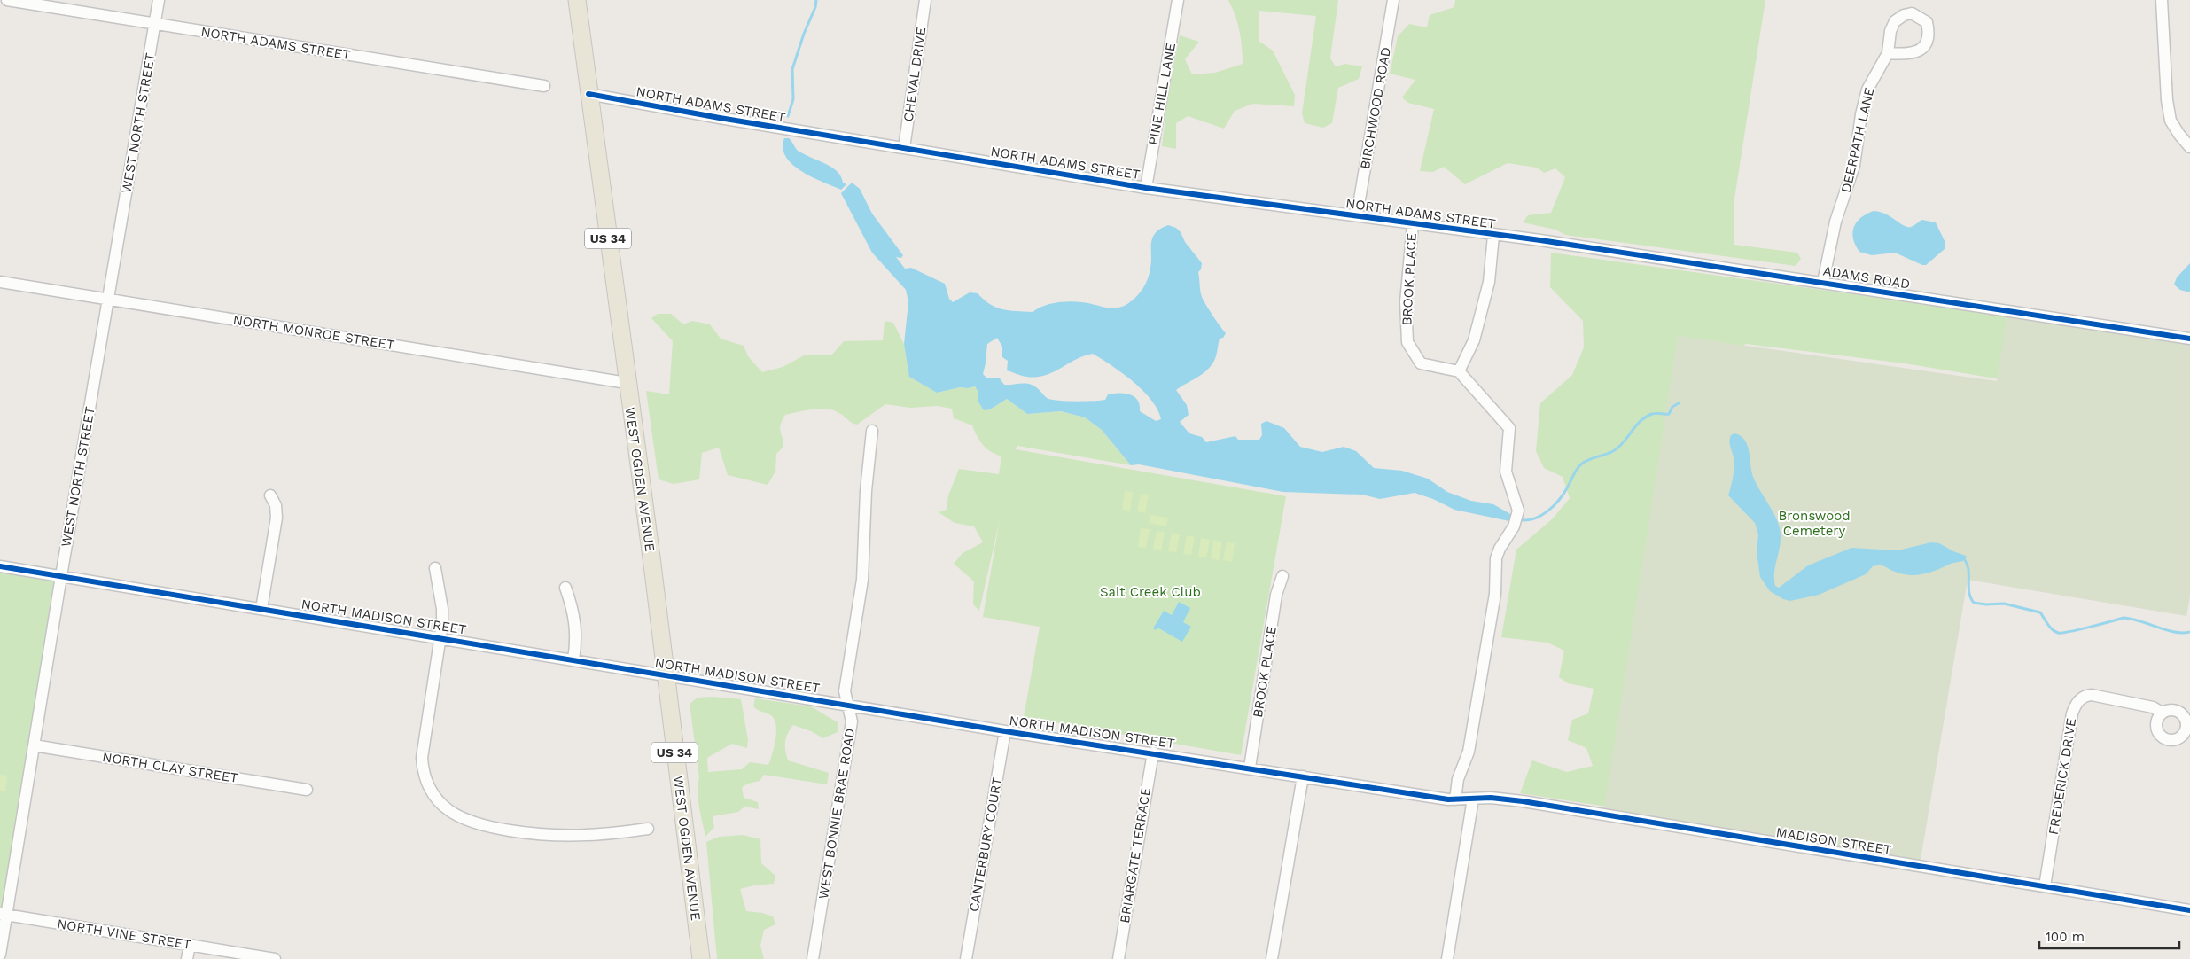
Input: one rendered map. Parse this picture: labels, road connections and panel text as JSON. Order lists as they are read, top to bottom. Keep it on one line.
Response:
{"streets":{"main road":["US 34","WEST OGDEN AVENUE"],"street":["NORTH ADAMS STREET","CHEVAL DRIVE","PINE HILL LANE","BIRCHWOOD ROAD","WEST NORTH STREET","DEERPATH LANE","ADAMS ROAD","BROOK PLACE","NORTH MONROE STREET","NORTH MADISON STREET","NORTH CLAY STREET","FREDERICK DRIVE","WEST BONNIE BRAE ROAD","MADISON STREET","CANTERBURY COURT","BRIARGATE TERRACE","NORTH VINE STREET"]},"crossings":[["NORTH ADAMS STREET","CHEVAL DRIVE"],["NORTH ADAMS STREET","PINE HILL LANE"],["NORTH ADAMS STREET","BIRCHWOOD ROAD"],["NORTH ADAMS STREET","WEST NORTH STREET"],["NORTH ADAMS STREET","ADAMS ROAD"],["NORTH ADAMS STREET","BROOK PLACE"],["NORTH ADAMS STREET","WEST OGDEN AVENUE"],["WEST NORTH STREET","NORTH MONROE STREET"],["WEST NORTH STREET","NORTH MADISON STREET"],["WEST NORTH STREET","NORTH CLAY STREET"],["WEST NORTH STREET","NORTH VINE STREET"],["DEERPATH LANE","ADAMS ROAD"],["BROOK PLACE","NORTH MADISON STREET"],["NORTH MONROE STREET","WEST OGDEN AVENUE"],["WEST OGDEN AVENUE","NORTH MADISON STREET"],["NORTH MADISON STREET","WEST BONNIE BRAE ROAD"],["NORTH MADISON STREET","MADISON STREET"],["NORTH MADISON STREET","CANTERBURY COURT"],["NORTH MADISON STREET","BRIARGATE TERRACE"],["FREDERICK DRIVE","MADISON STREET"]],"parks":["Bronswood Cemetery","Salt Creek Club"],"scale_bar":"100 m"}
